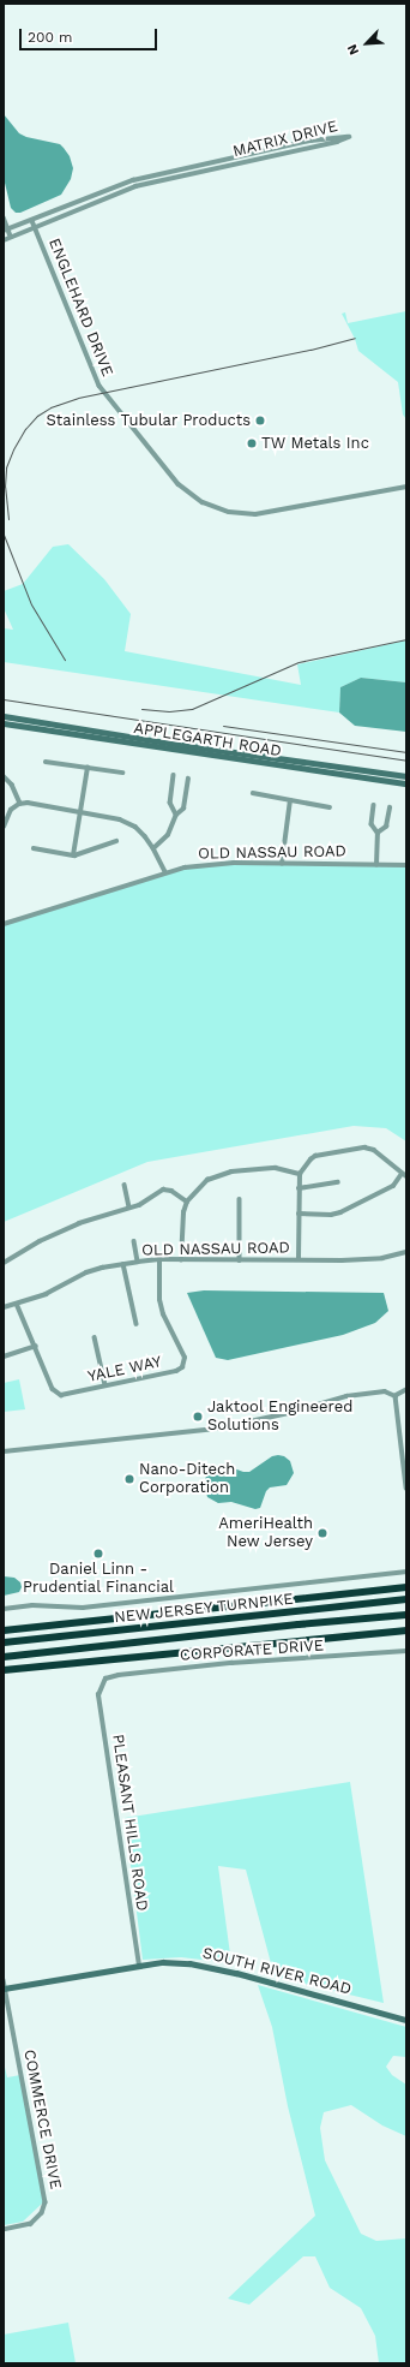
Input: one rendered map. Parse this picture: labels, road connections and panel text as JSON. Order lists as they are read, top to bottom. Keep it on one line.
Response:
{"streets":{"highway":["NEW JERSEY TURNPIKE"],"main road":["APPLEGARTH ROAD","SOUTH RIVER ROAD"],"street":["MATRIX DRIVE","ENGLEHARD DRIVE","OLD NASSAU ROAD","YALE WAY","CORPORATE DRIVE","PLEASANT HILLS ROAD","COMMERCE DRIVE"]},"crossings":[["MATRIX DRIVE","ENGLEHARD DRIVE"],["OLD NASSAU ROAD","YALE WAY"],["CORPORATE DRIVE","PLEASANT HILLS ROAD"],["PLEASANT HILLS ROAD","SOUTH RIVER ROAD"],["SOUTH RIVER ROAD","COMMERCE DRIVE"]],"places":["Stainless Tubular Products","TW Metals Inc","Jaktool Engineered Solutions","Nano-Ditech Corporation","AmeriHealth New Jersey","Daniel Linn - Prudential Financial"],"scale_bar":"200 m","north":"bottom left"}
